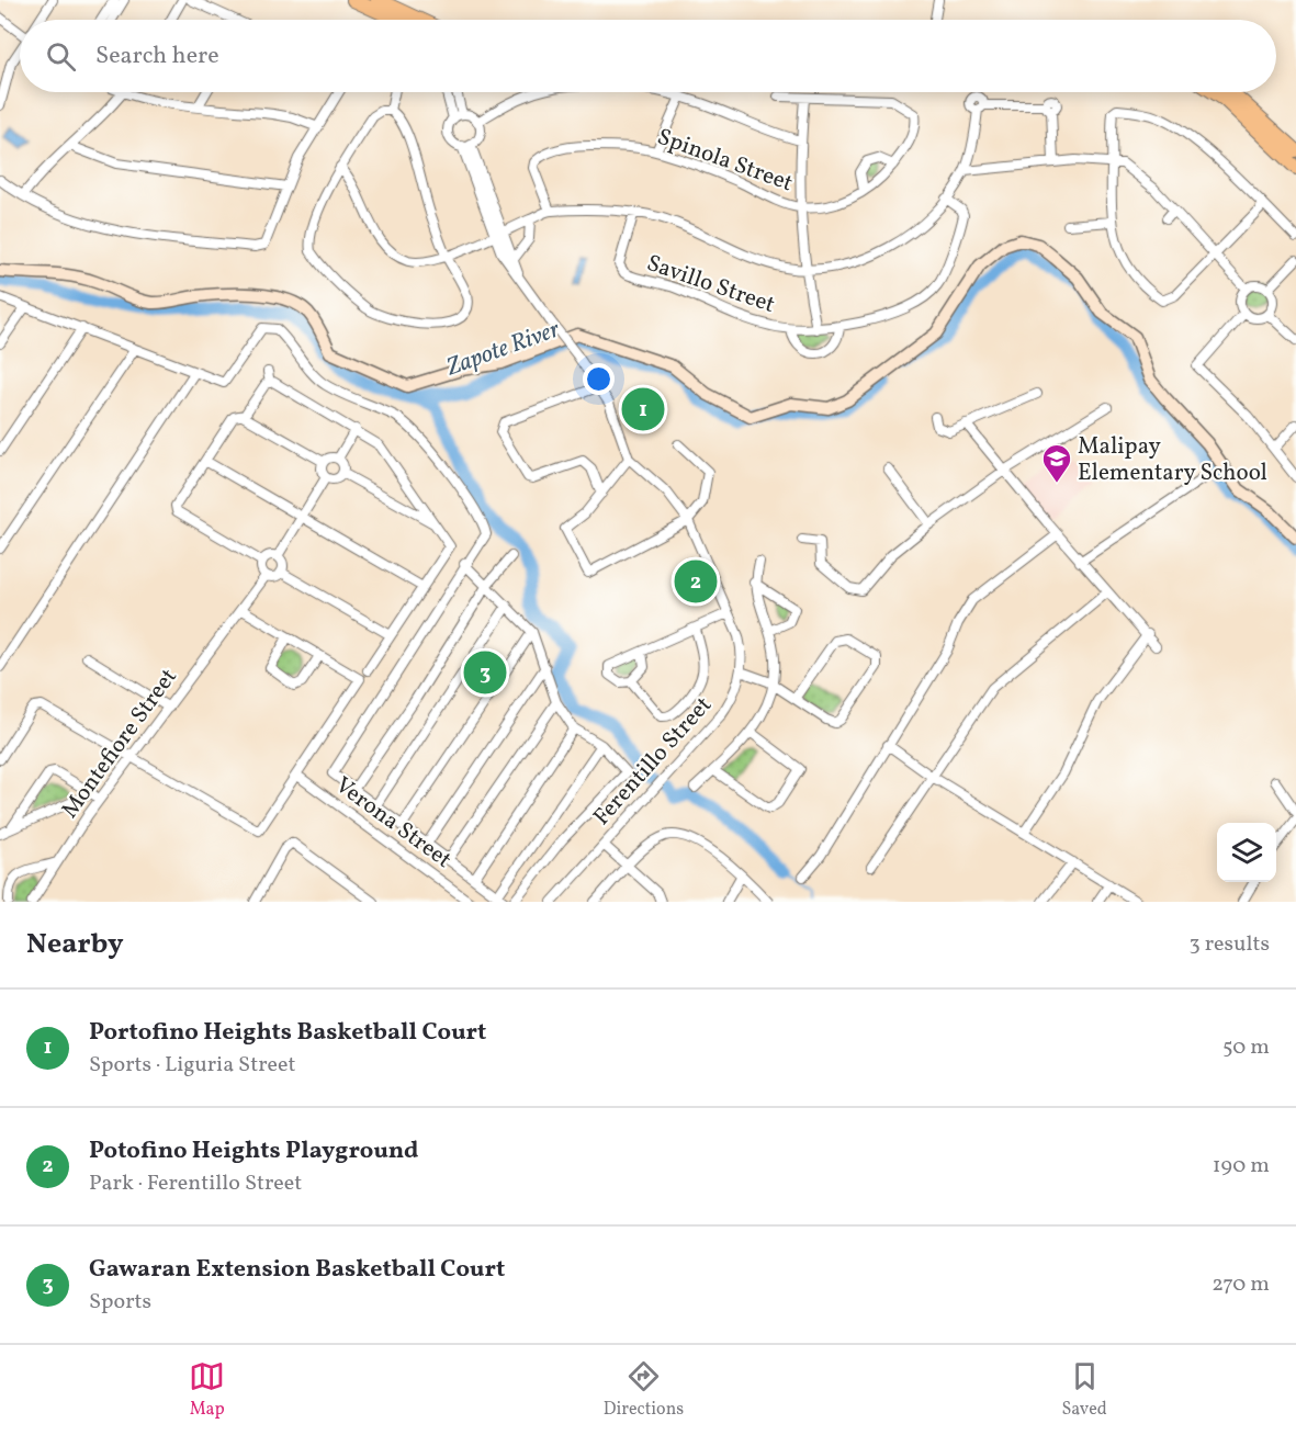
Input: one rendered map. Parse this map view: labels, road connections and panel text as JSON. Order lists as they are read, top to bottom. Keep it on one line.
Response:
{"streets":{"street":["Spinola Street","Savillo Street","Montefiore Street","Ferentillo Street","Verona Street"]},"water":["Zapote River"],"places":{"school or university":["Malipay Elementary School"]},"page":{"search":"Search here","pins":["1","2","3"],"heading":["Nearby","3 results"],"list":[{"mark":"1","name":"Portofino Heights Basketball Court","note":"Sports · Liguria Street","value":"50 m"},{"mark":"2","name":"Potofino Heights Playground","note":"Park · Ferentillo Street","value":"190 m"},{"mark":"3","name":"Gawaran Extension Basketball Court","note":"Sports","value":"270 m"}],"nav":["Map","Directions","Saved"]}}
